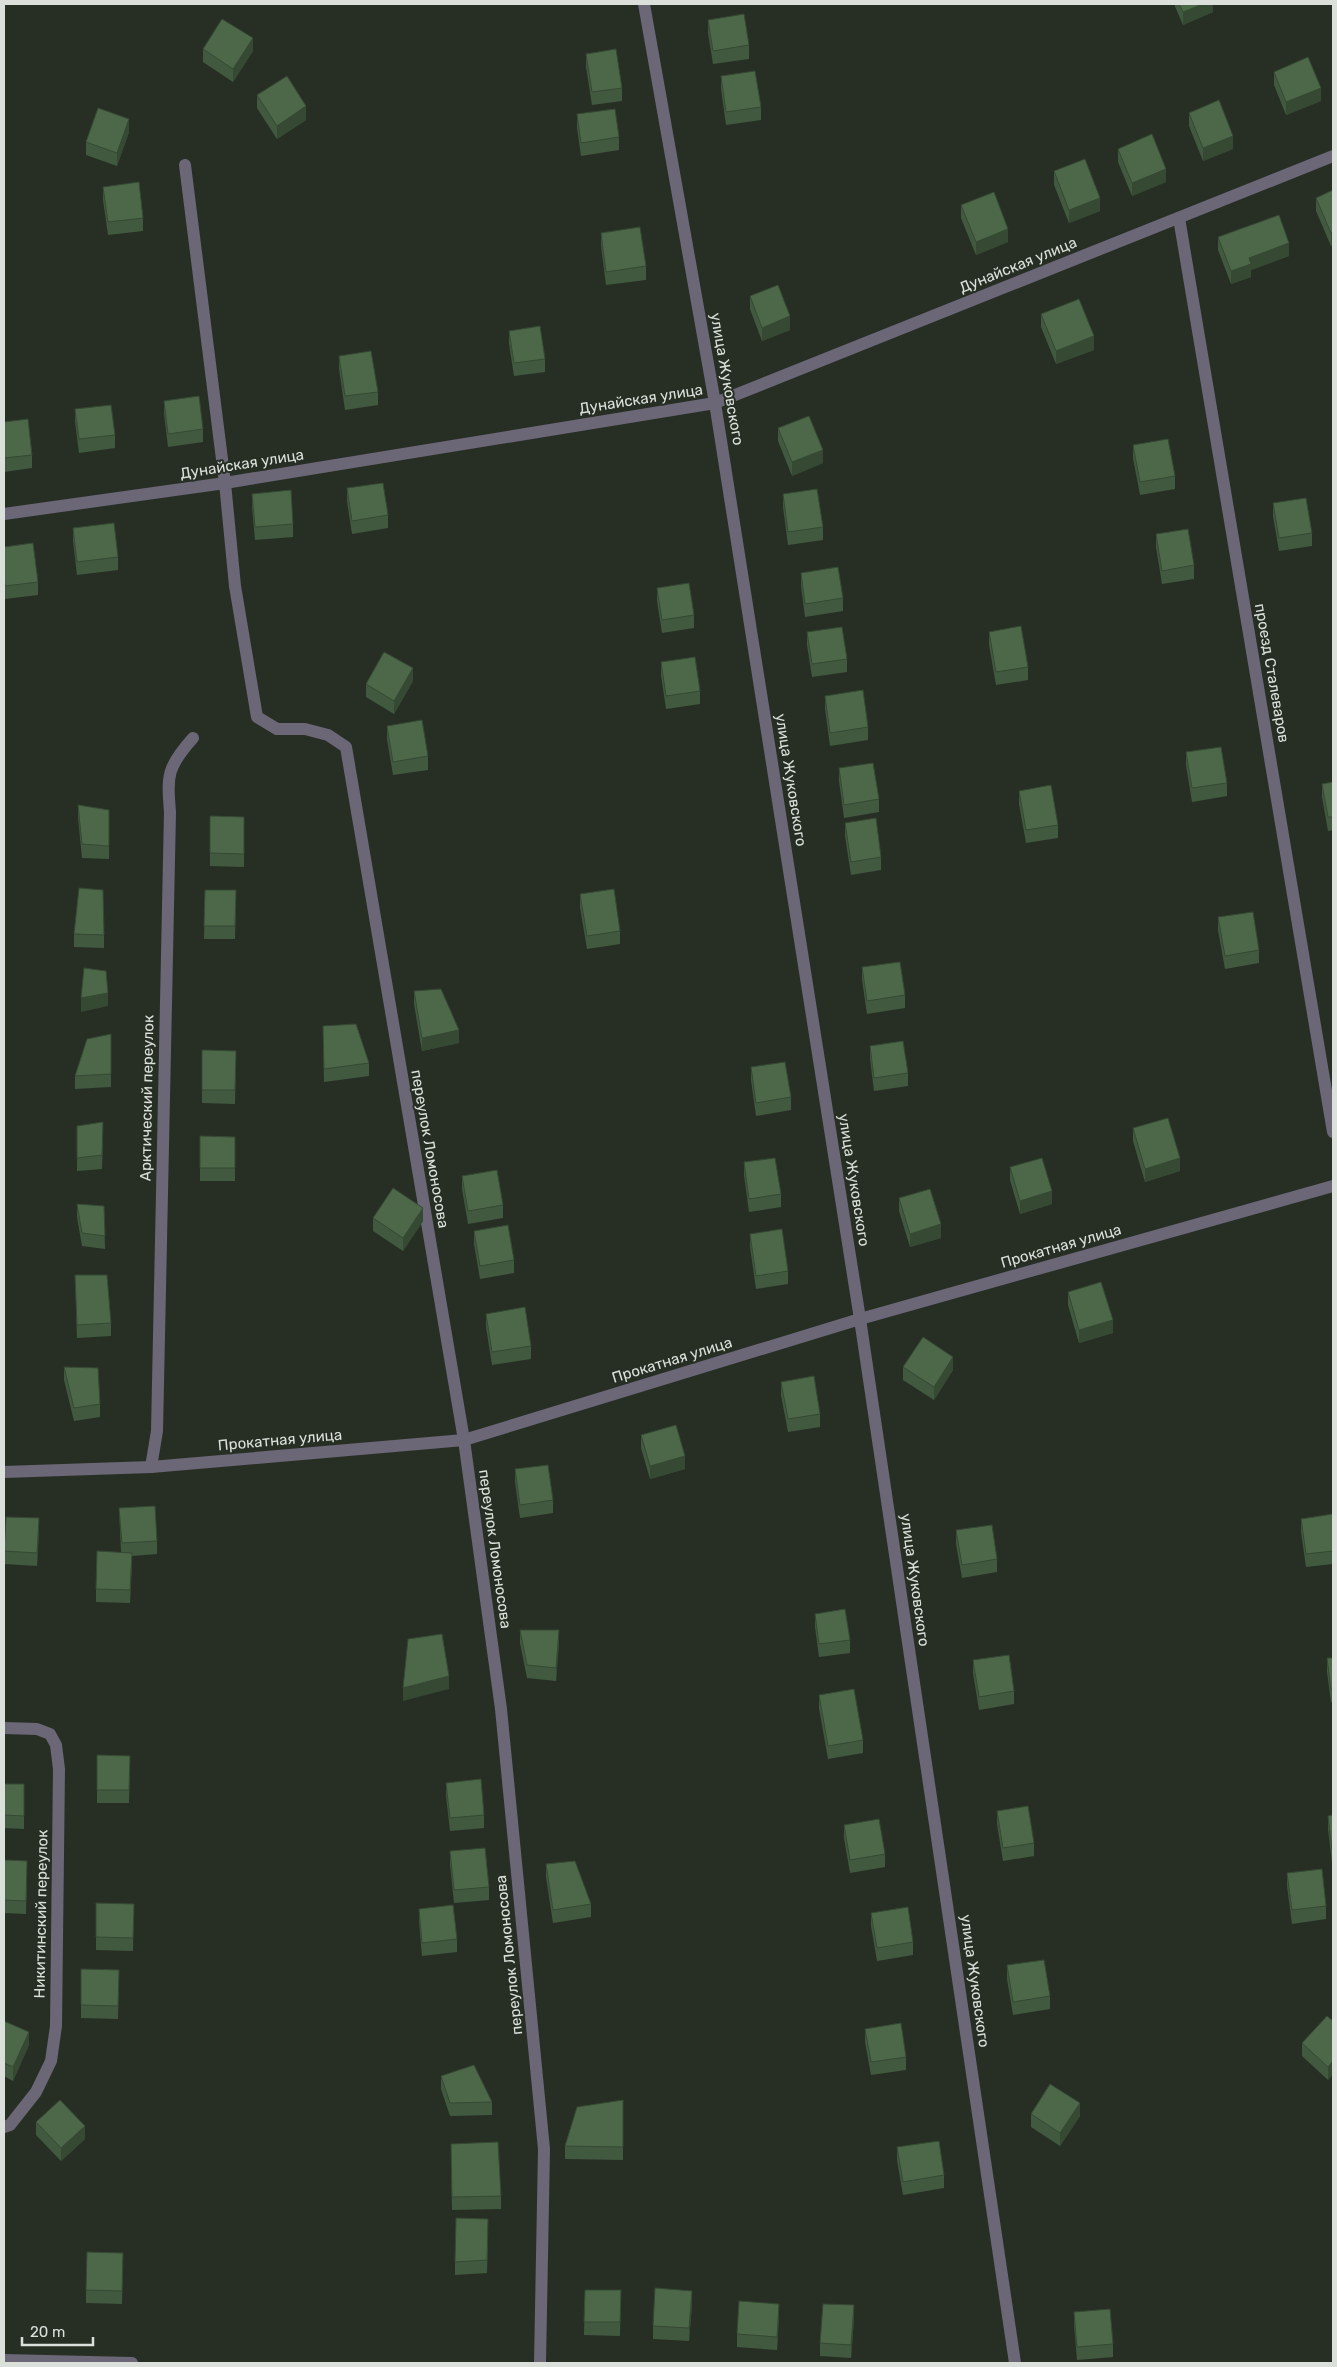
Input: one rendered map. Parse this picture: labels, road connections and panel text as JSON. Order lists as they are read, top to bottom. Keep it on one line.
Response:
{"streets":{"street":["Дунайская улица","улица Жуковского","проезд Сталеваров","Арктический переулок","переулок Ломоносова","Прокатная улица","Никитинский переулок"]},"crossings":[["Дунайская улица","улица Жуковского"],["Дунайская улица","проезд Сталеваров"],["Дунайская улица","переулок Ломоносова"],["улица Жуковского","Прокатная улица"],["Арктический переулок","Прокатная улица"],["переулок Ломоносова","Прокатная улица"]],"scale_bar":"20 m"}
